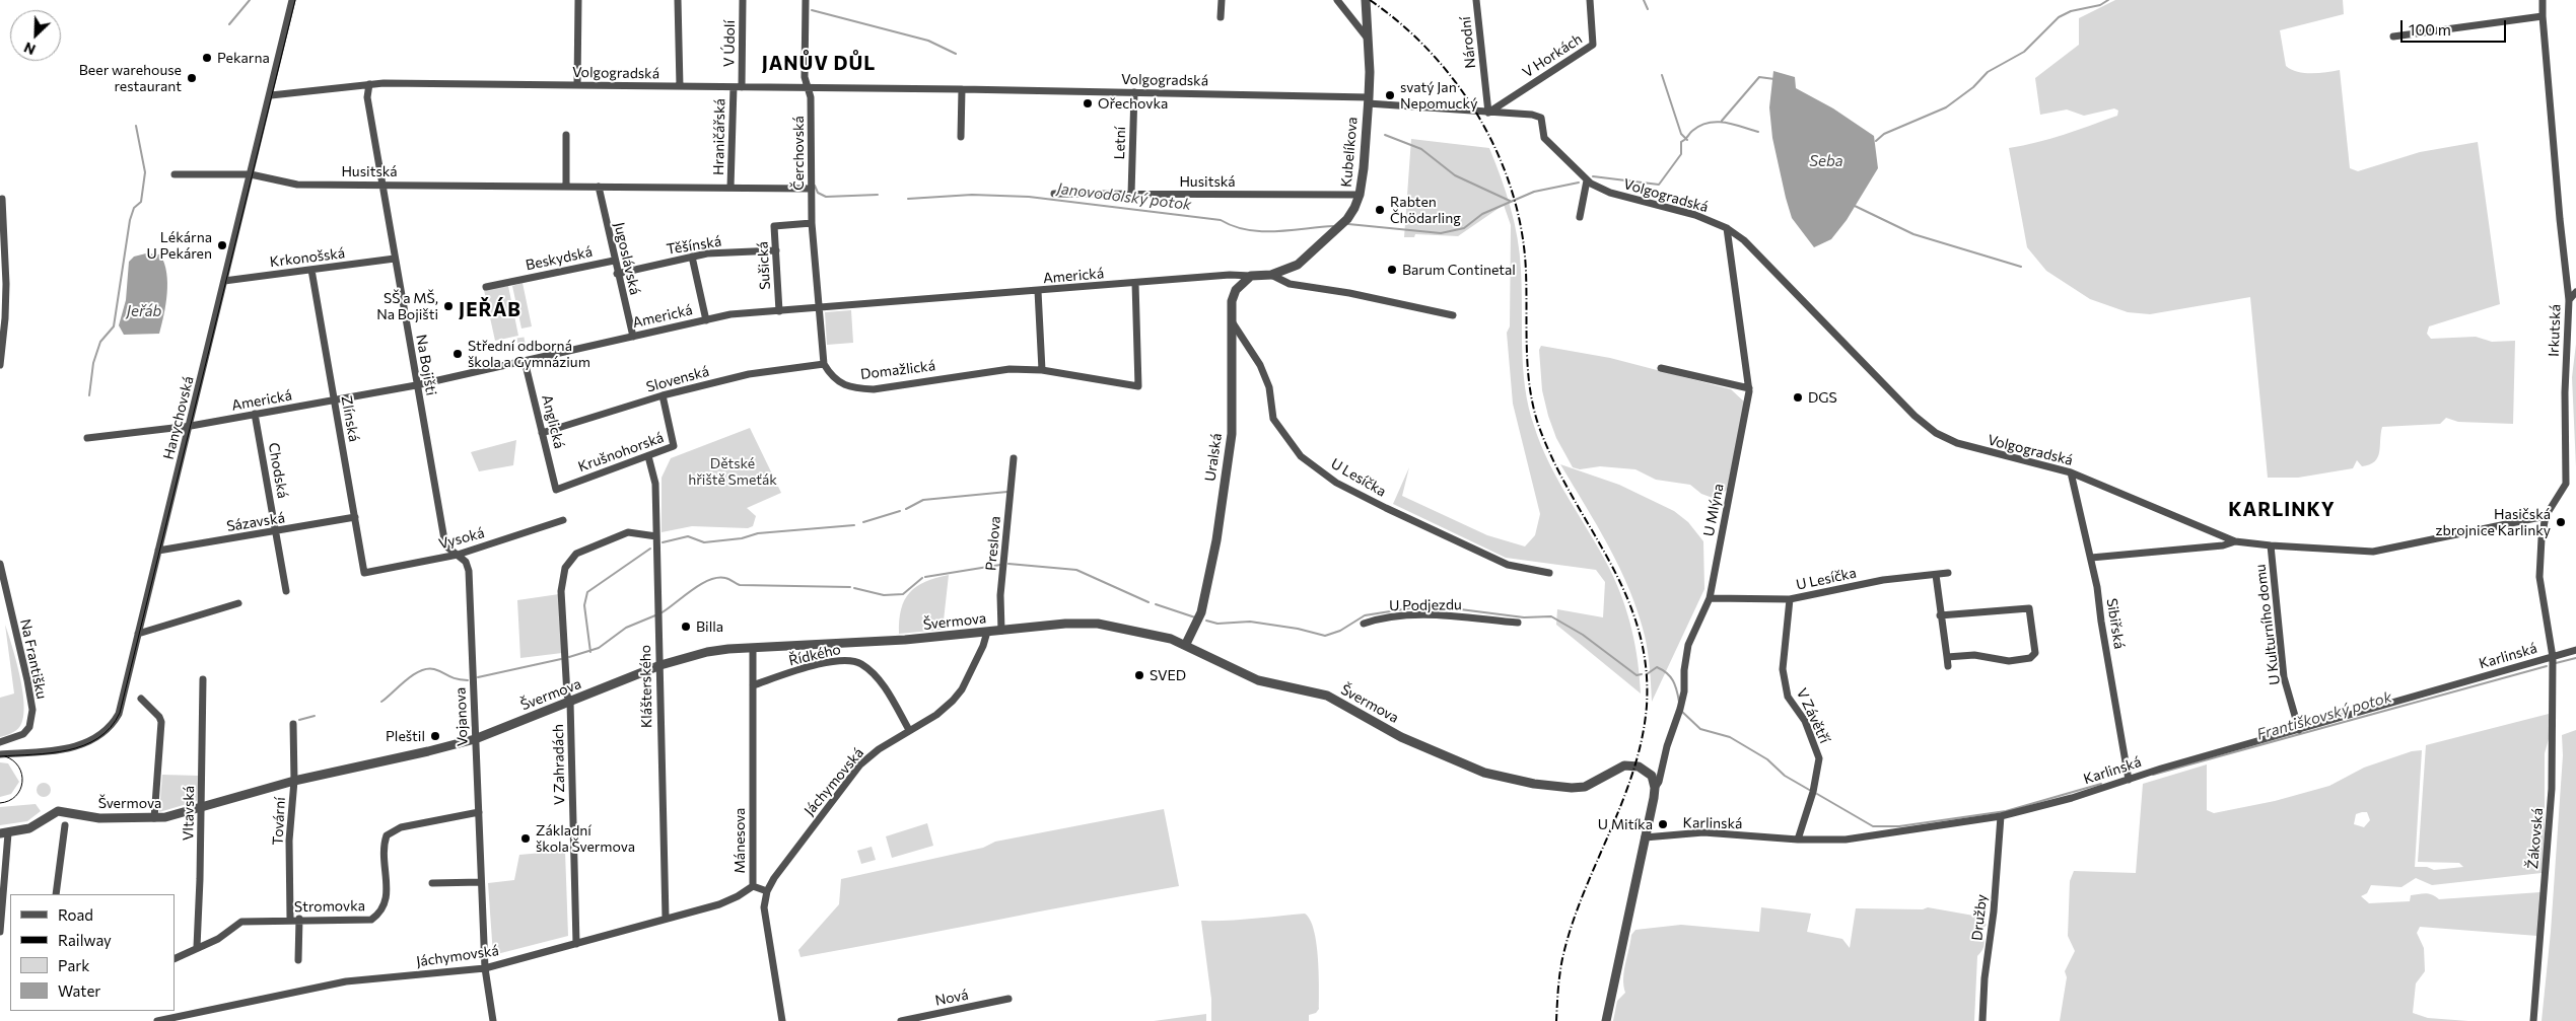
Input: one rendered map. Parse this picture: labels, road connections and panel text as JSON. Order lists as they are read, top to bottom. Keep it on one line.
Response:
{"streets":{"street":["Národní","V Údolí","V Horkách","Volgogradská","Hraničářská","Letní","Kubelíkova","Čerchovská","Husitská","Těšínská","Krkonošská","Beskydská","Jugoslávská","Sušická","Americká","Irkutská","Na Bojišti","Domažlická","Slovenská","Hanychovská","Zlínská","Anglická","Krušnohorská","Uralská","Chodská","U Lesíčka","U Mlýna","Sázavská","Vysoká","Preslova","U Podjezdu","Švermova","Sibiřská","U Kulturního domu","Řídkého","Karlinská","Na Františku","Klášterského","V Závětří","Vojanova","V Zahradách","Jáchymovská","Vltavská","Tovární","Žákovská","Mánesova","Stromovka","Družby","Nová"]},"crossings":[["Národní","V Horkách"],["Národní","Volgogradská"],["V Údolí","Volgogradská"],["V Horkách","Volgogradská"],["Volgogradská","Hraničářská"],["Volgogradská","Letní"],["Volgogradská","Kubelíkova"],["Volgogradská","Čerchovská"],["Volgogradská","Irkutská"],["Volgogradská","Na Bojišti"],["Volgogradská","Hanychovská"],["Volgogradská","U Mlýna"],["Volgogradská","Sibiřská"],["Volgogradská","U Kulturního domu"],["Hraničářská","Husitská"],["Letní","Husitská"],["Kubelíkova","Husitská"],["Kubelíkova","Americká"],["Kubelíkova","Uralská"],["Čerchovská","Husitská"],["Čerchovská","Sušická"],["Čerchovská","Americká"],["Husitská","Jugoslávská"],["Husitská","Na Bojišti"],["Husitská","Hanychovská"],["Těšínská","Jugoslávská"],["Těšínská","Sušická"],["Krkonošská","Na Bojišti"],["Krkonošská","Hanychovská"],["Krkonošská","Zlínská"],["Beskydská","Jugoslávská"],["Jugoslávská","Americká"],["Sušická","Americká"],["Americká","Na Bojišti"],["Americká","Domažlická"],["Americká","Hanychovská"],["Americká","Zlínská"],["Americká","Anglická"],["Americká","Uralská"],["Americká","Chodská"],["Irkutská","Karlinská"],["Irkutská","Žákovská"],["Na Bojišti","Vysoká"],["Na Bojišti","Vojanova"],["Domažlická","Slovenská"],["Slovenská","Anglická"],["Slovenská","Krušnohorská"],["Hanychovská","Sázavská"],["Zlínská","Sázavská"],["Zlínská","Vysoká"],["Anglická","Krušnohorská"],["Krušnohorská","Klášterského"],["Uralská","U Lesíčka"],["Uralská","Švermova"],["Chodská","Sázavská"],["U Lesíčka","U Mlýna"],["U Lesíčka","V Závětří"],["U Mlýna","Švermova"],["Vysoká","Vojanova"],["Preslova","Švermova"],["Švermova","Klášterského"],["Švermova","Vojanova"],["Švermova","V Zahradách"],["Švermova","Jáchymovská"],["Švermova","Vltavská"],["Švermova","Tovární"],["Švermova","Mánesova"],["Sibiřská","Karlinská"],["U Kulturního domu","Karlinská"],["Řídkého","Jáchymovská"],["Řídkého","Mánesova"],["Karlinská","V Závětří"],["Karlinská","Žákovská"],["Karlinská","Družby"],["Klášterského","V Zahradách"],["Klášterského","Jáchymovská"],["Vojanova","Jáchymovská"],["Vojanova","Stromovka"],["V Zahradách","Jáchymovská"],["Jáchymovská","Mánesova"],["Vltavská","Stromovka"],["Tovární","Stromovka"]],"districts":["JANŮV DŮL","JEŘÁB","KARLINKY"],"water":["Seba","Janovodolský potok","Jeřáb","Františkovský potok"],"parks":["Dětské hřiště Smeťák"],"places":["Pekarna","Beer warehouse restaurant","svatý Jan Nepomucký","Ořechovka","Rabten Čhödarling","Lékárna U Pekáren","Barum Continetal","SŠ a MŠ, Na Bojišti","Střední odborná škola a Gymnázium","DGS","Hasičská zbrojnice Karlinky","Billa","SVED","Pleštil","U Mitíka","Základní škola Švermova"],"legend":["Road","Railway","Park","Water"],"scale_bar":"100 m","north":"bottom left"}
